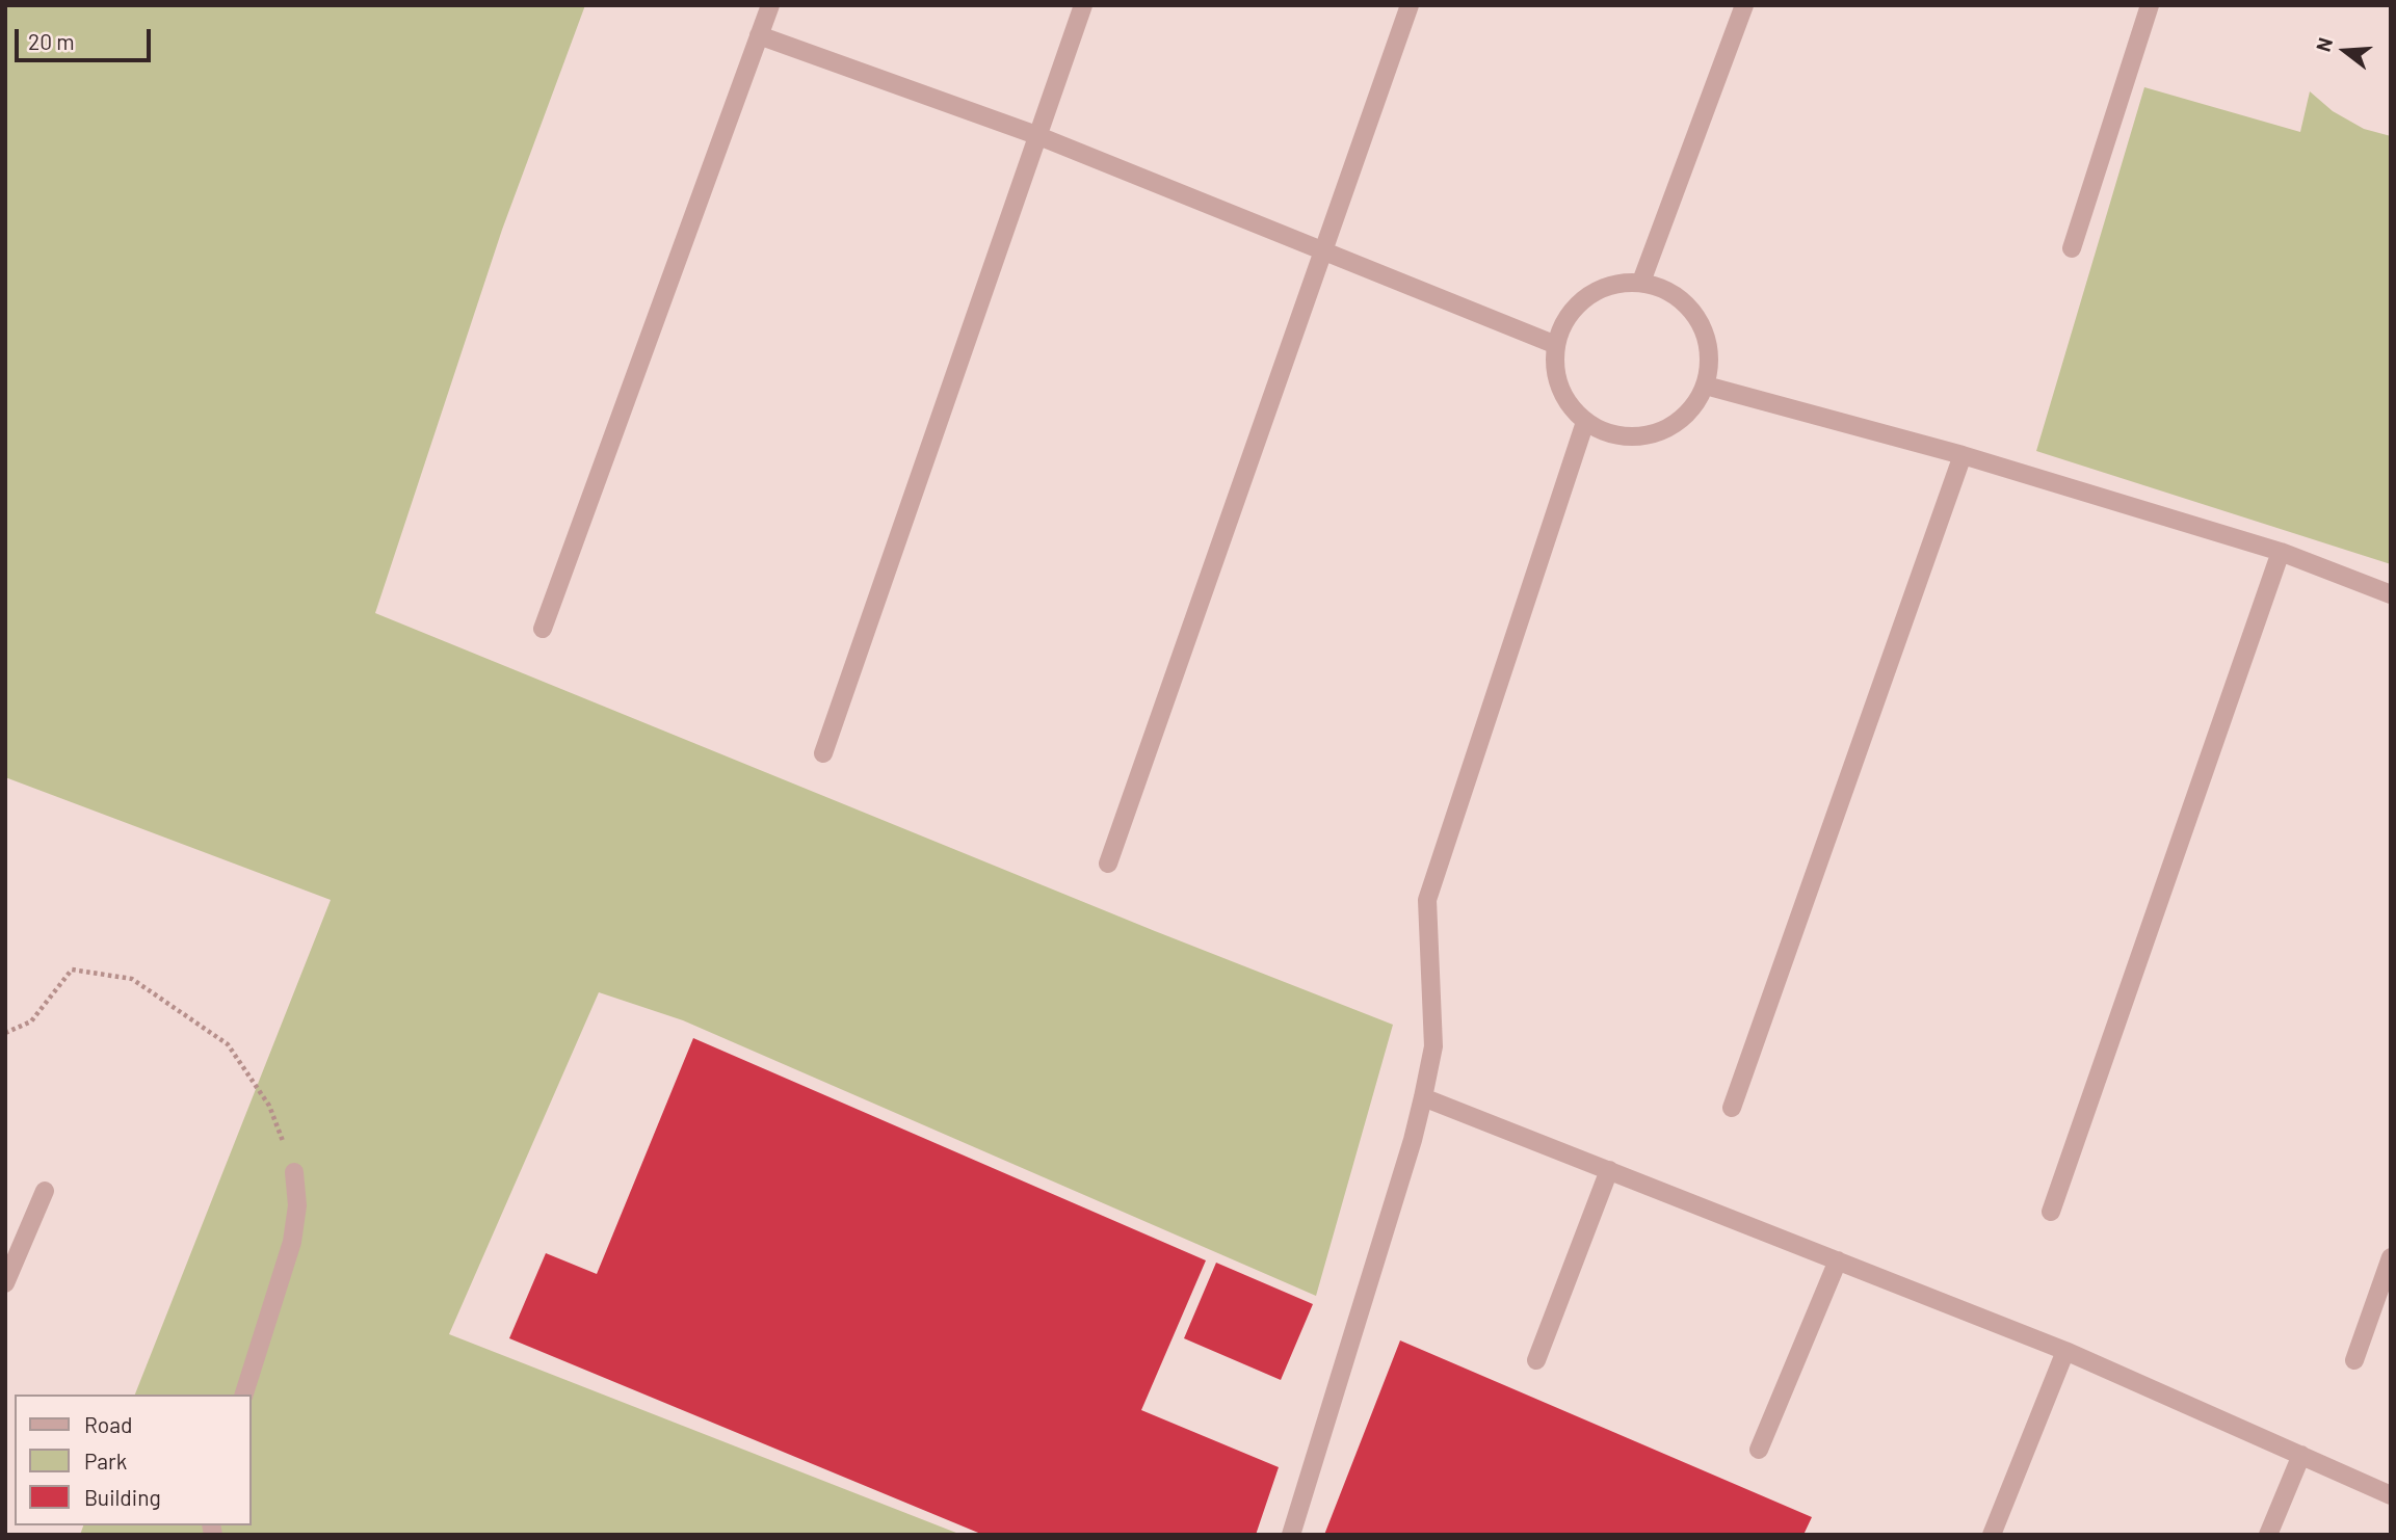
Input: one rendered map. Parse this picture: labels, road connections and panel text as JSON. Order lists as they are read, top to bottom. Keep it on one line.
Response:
{"legend":["Road","Park","Building"],"scale_bar":"20 m","north":"left"}
